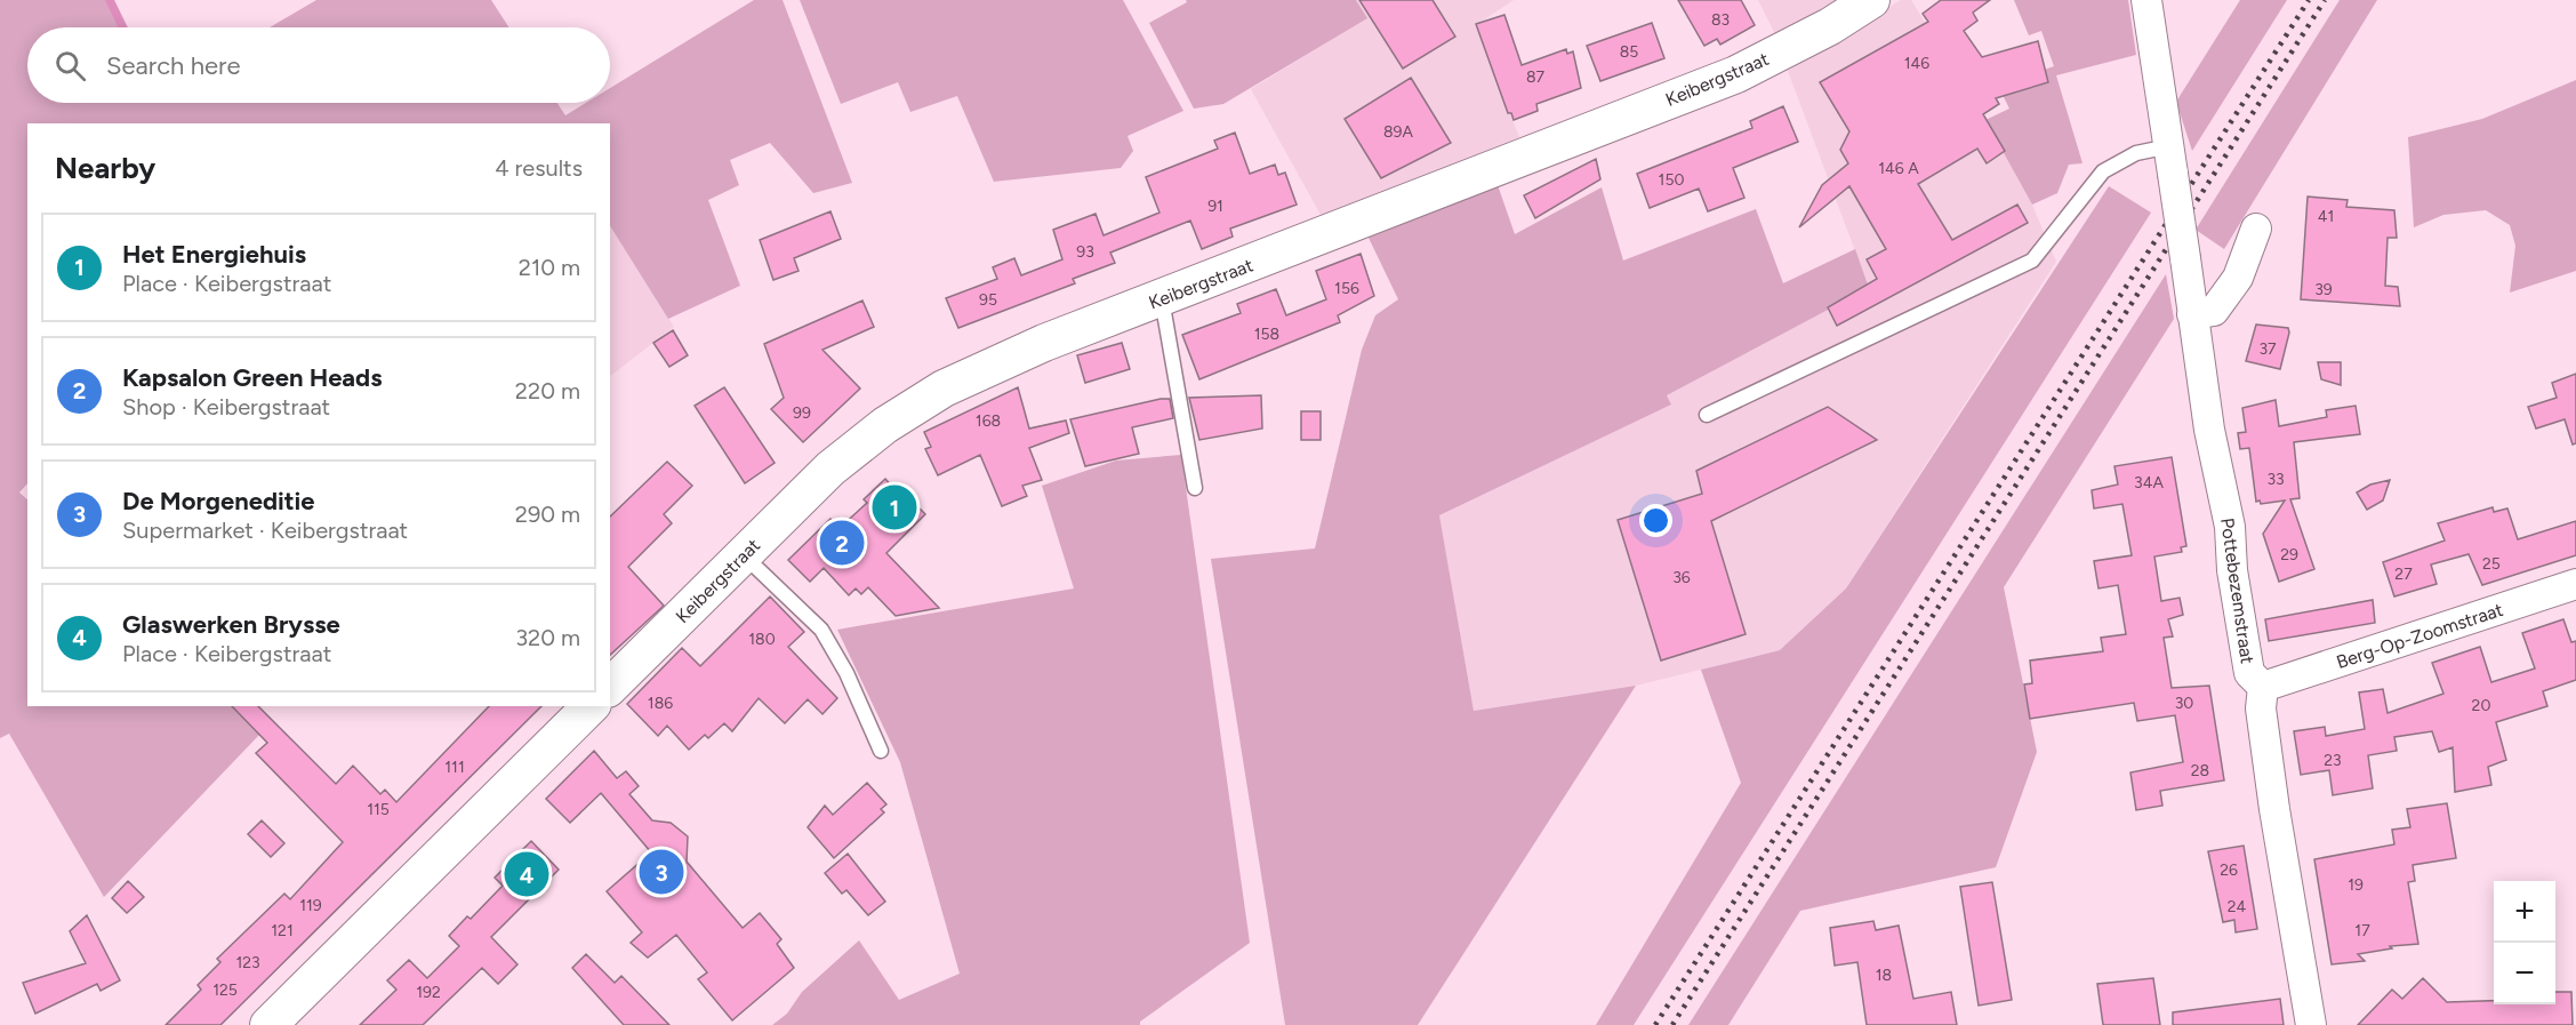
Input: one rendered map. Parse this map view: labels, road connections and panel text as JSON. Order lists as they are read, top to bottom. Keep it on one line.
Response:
{"streets":{"street":["Keibergstraat","Pottebezemstraat","Berg-Op-Zoomstraat"]},"crossings":[["Pottebezemstraat","Berg-Op-Zoomstraat"]],"house_numbers":["83","85","146","87","89A","146 A","150","91","41","93","156","39","95","158","37","99","168","33","34A","29","25","27","36","180","186","30","20","23","111","28","115","26","19","119","24","121","17","123","18","125","192"],"page":{"search":"Search here","heading":["Nearby","4 results"],"list":[{"mark":"1","name":"Het Energiehuis","note":"Place · Keibergstraat","value":"210 m"},{"mark":"2","name":"Kapsalon Green Heads","note":"Shop · Keibergstraat","value":"220 m"},{"mark":"3","name":"De Morgeneditie","note":"Supermarket · Keibergstraat","value":"290 m"},{"mark":"4","name":"Glaswerken Brysse","note":"Place · Keibergstraat","value":"320 m"}],"pins":["1","2","3","4"],"map_buttons":["+","−"]}}
